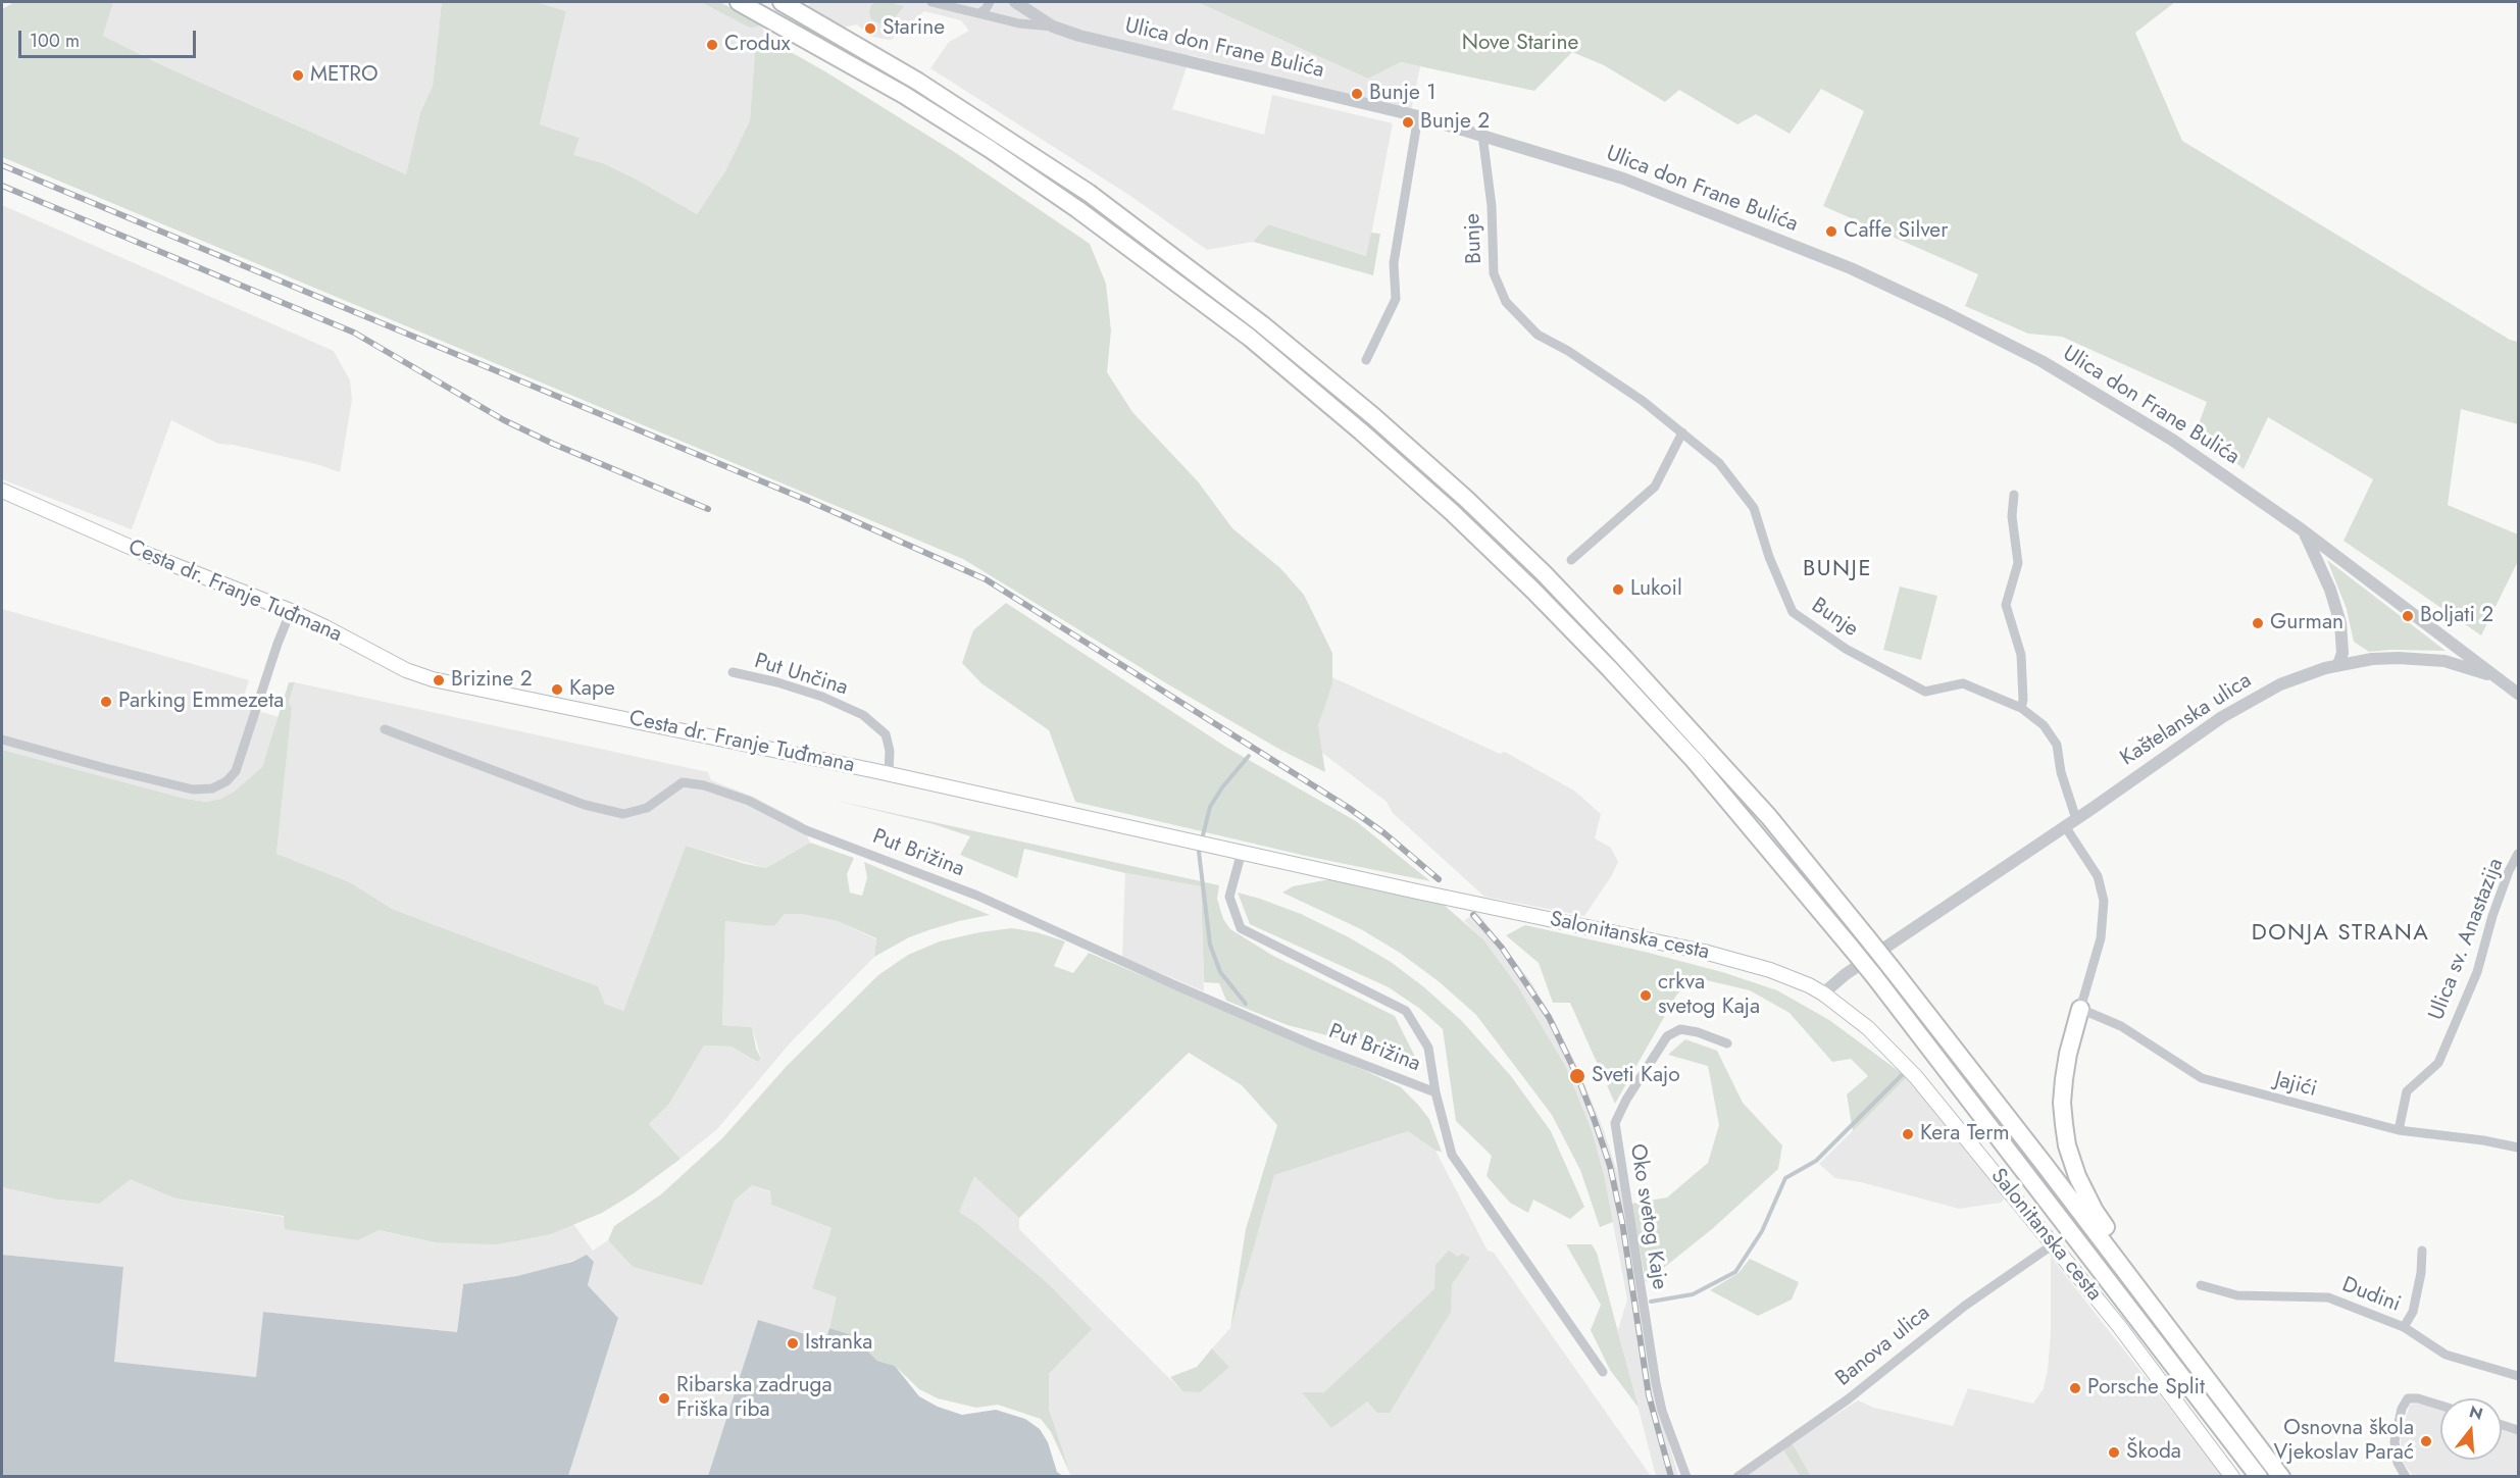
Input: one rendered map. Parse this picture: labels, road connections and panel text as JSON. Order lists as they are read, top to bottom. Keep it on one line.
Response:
{"streets":{"main road":["Cesta dr. Franje Tuđmana","Salonitanska cesta"],"street":["Ulica don Frane Bulića","Bunje","Put Unčina","Kaštelanska ulica","Put Brižina","Ulica sv. Anastazija","Jajići","Oko svetog Kaje","Dudini","Banova ulica"]},"crossings":[["Ulica don Frane Bulića","Bunje"],["Ulica don Frane Bulića","Kaštelanska ulica"],["Bunje","Kaštelanska ulica"],["Cesta dr. Franje Tuđmana","Put Unčina"],["Cesta dr. Franje Tuđmana","Salonitanska cesta"],["Kaštelanska ulica","Salonitanska cesta"],["Salonitanska cesta","Banova ulica"],["Ulica sv. Anastazija","Jajići"]],"districts":["BUNJE","DONJA STRANA"],"parks":["Nove Starine"],"places":["Starine","Crodux","METRO","Bunje 1","Bunje 2","Caffe Silver","Lukoil","Boljati 2","Gurman","Brizine 2","Kape","Parking Emmezeta","crkva svetog Kaja","Sveti Kajo","Kera Term","Istranka","Porsche Split","Ribarska zadruga Friška riba","Osnovna škola Vjekoslav Parać","Škoda"],"scale_bar":"100 m","north":"top"}
